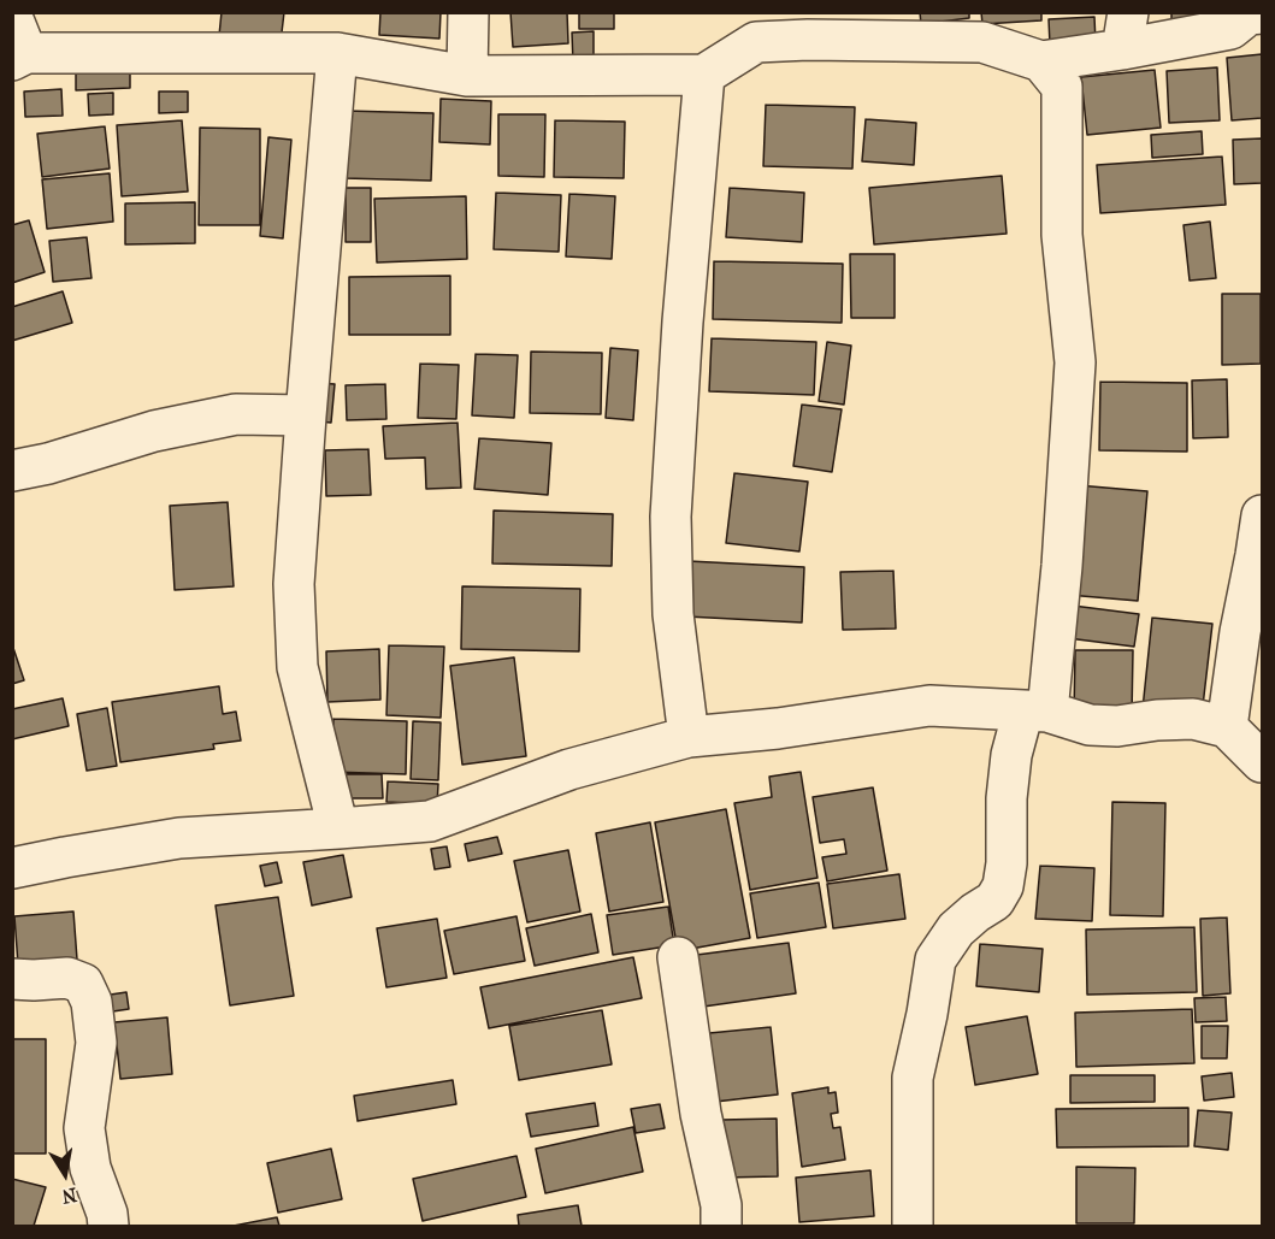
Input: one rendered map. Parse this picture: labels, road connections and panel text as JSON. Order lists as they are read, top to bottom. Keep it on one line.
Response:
{"north":"bottom"}
